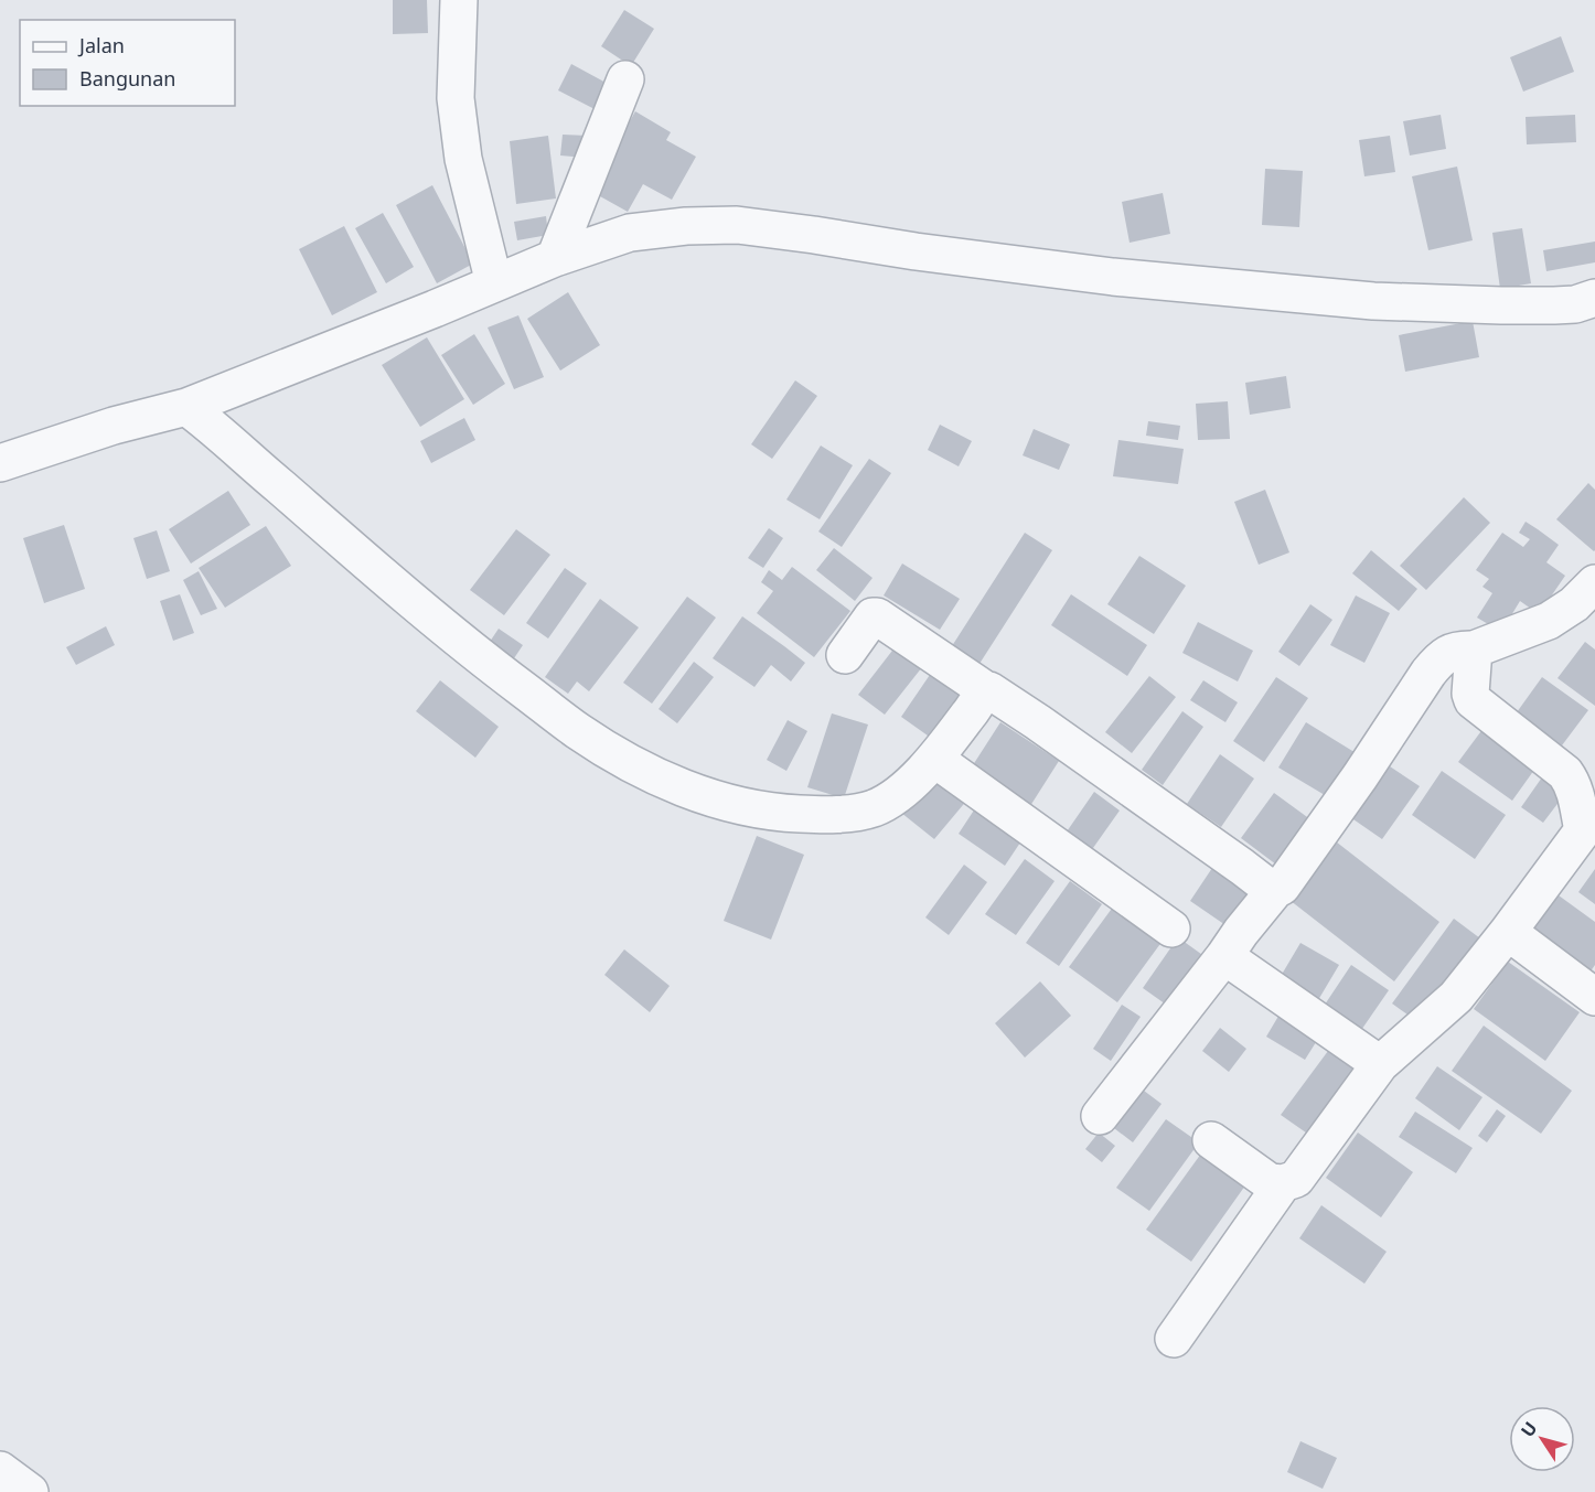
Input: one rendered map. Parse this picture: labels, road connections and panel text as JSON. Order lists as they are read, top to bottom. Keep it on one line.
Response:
{"legend":["Jalan","Bangunan"],"north":"top left"}
